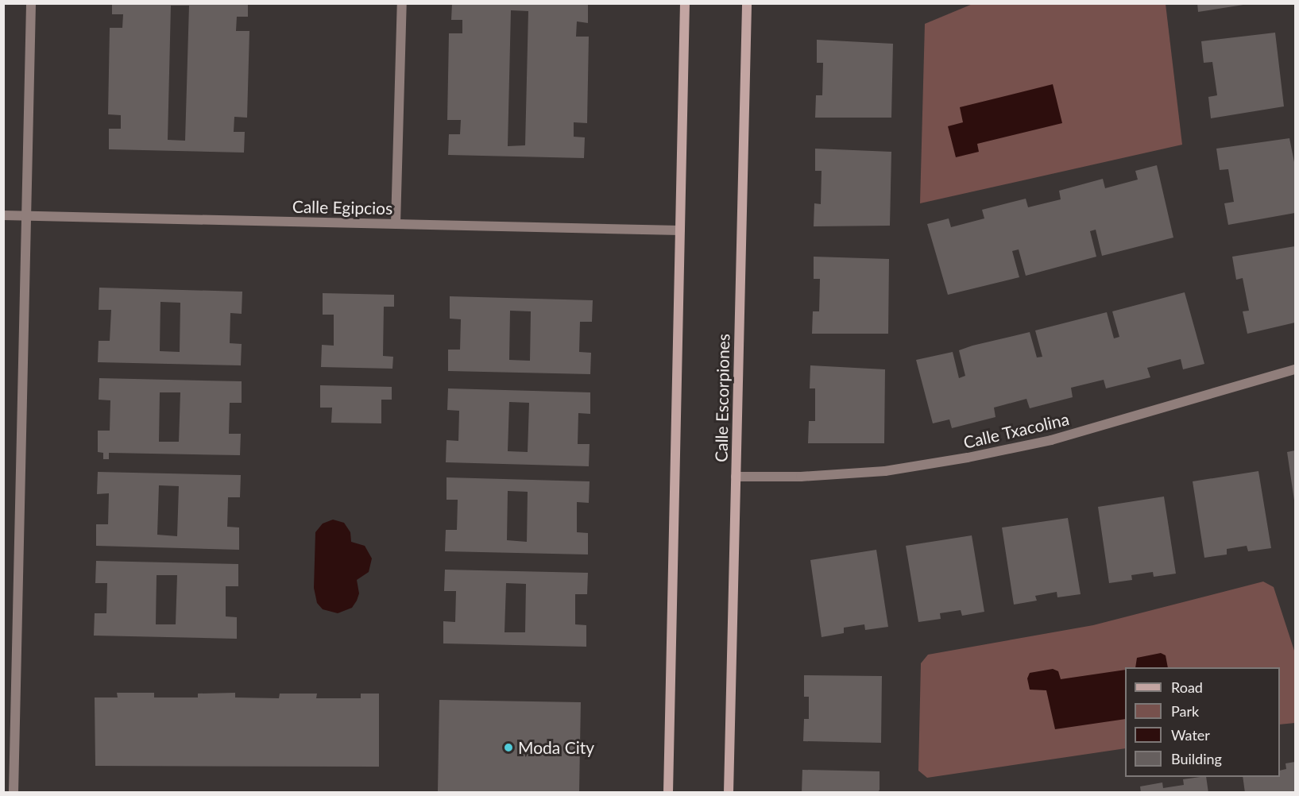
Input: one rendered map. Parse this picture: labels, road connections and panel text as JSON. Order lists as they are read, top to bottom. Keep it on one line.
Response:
{"streets":{"street":["Calle Egipcios","Calle Escorpiones","Calle Txacolina"]},"crossings":[["Calle Escorpiones","Calle Txacolina"]],"places":["Moda City"],"legend":["Road","Park","Water","Building"]}
